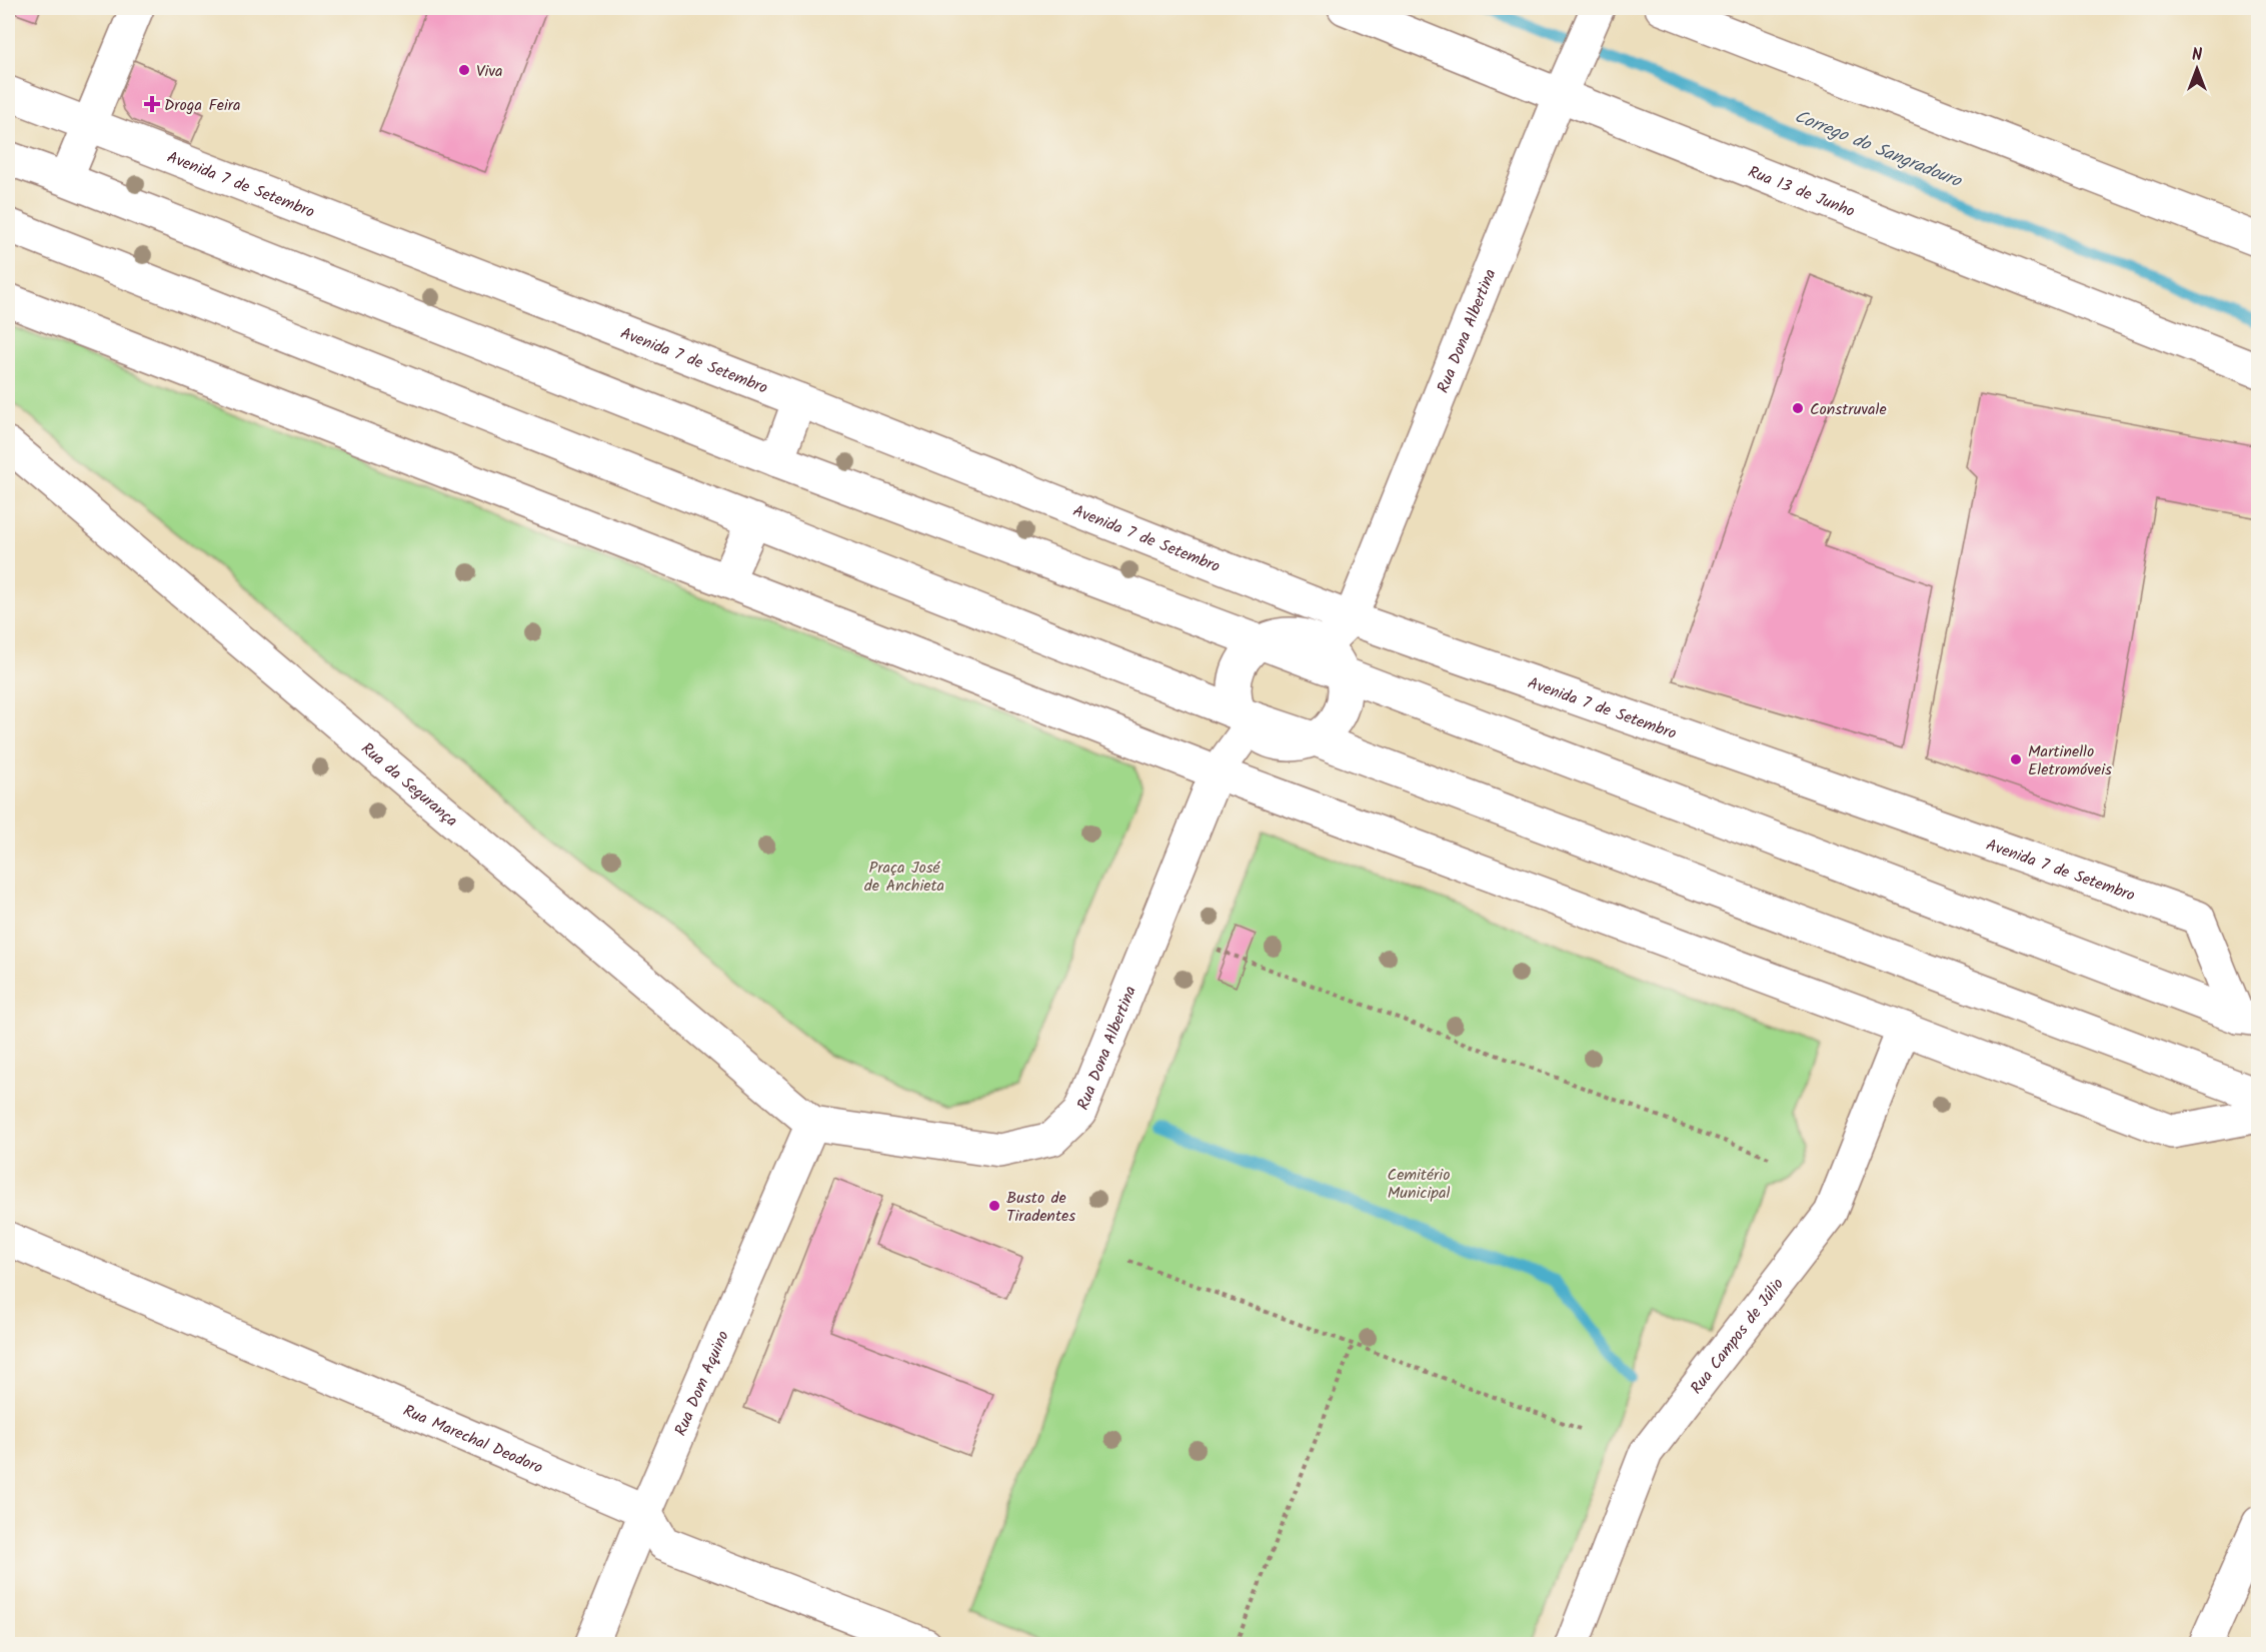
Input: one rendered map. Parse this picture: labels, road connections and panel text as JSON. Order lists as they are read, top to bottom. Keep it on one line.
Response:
{"streets":{"street":["Avenida 7 de Setembro","Rua 13 de Junho","Rua Dona Albertina","Rua da Segurança","Rua Campos de Júlio","Rua Dom Aquino","Rua Marechal Deodoro"]},"crossings":[["Avenida 7 de Setembro","Rua Dona Albertina"],["Rua 13 de Junho","Rua Dona Albertina"],["Rua Dona Albertina","Rua da Segurança"],["Rua Dona Albertina","Rua Dom Aquino"],["Rua da Segurança","Rua Dom Aquino"],["Rua Dom Aquino","Rua Marechal Deodoro"]],"water":["Corrego do Sangradouro"],"parks":["Praça José de Anchieta","Cemitério Municipal"],"places":{"other":["Viva","Construvale","Martinello Eletromóveis","Busto de Tiradentes"],"health":["Droga Feira"]},"north":"top"}
